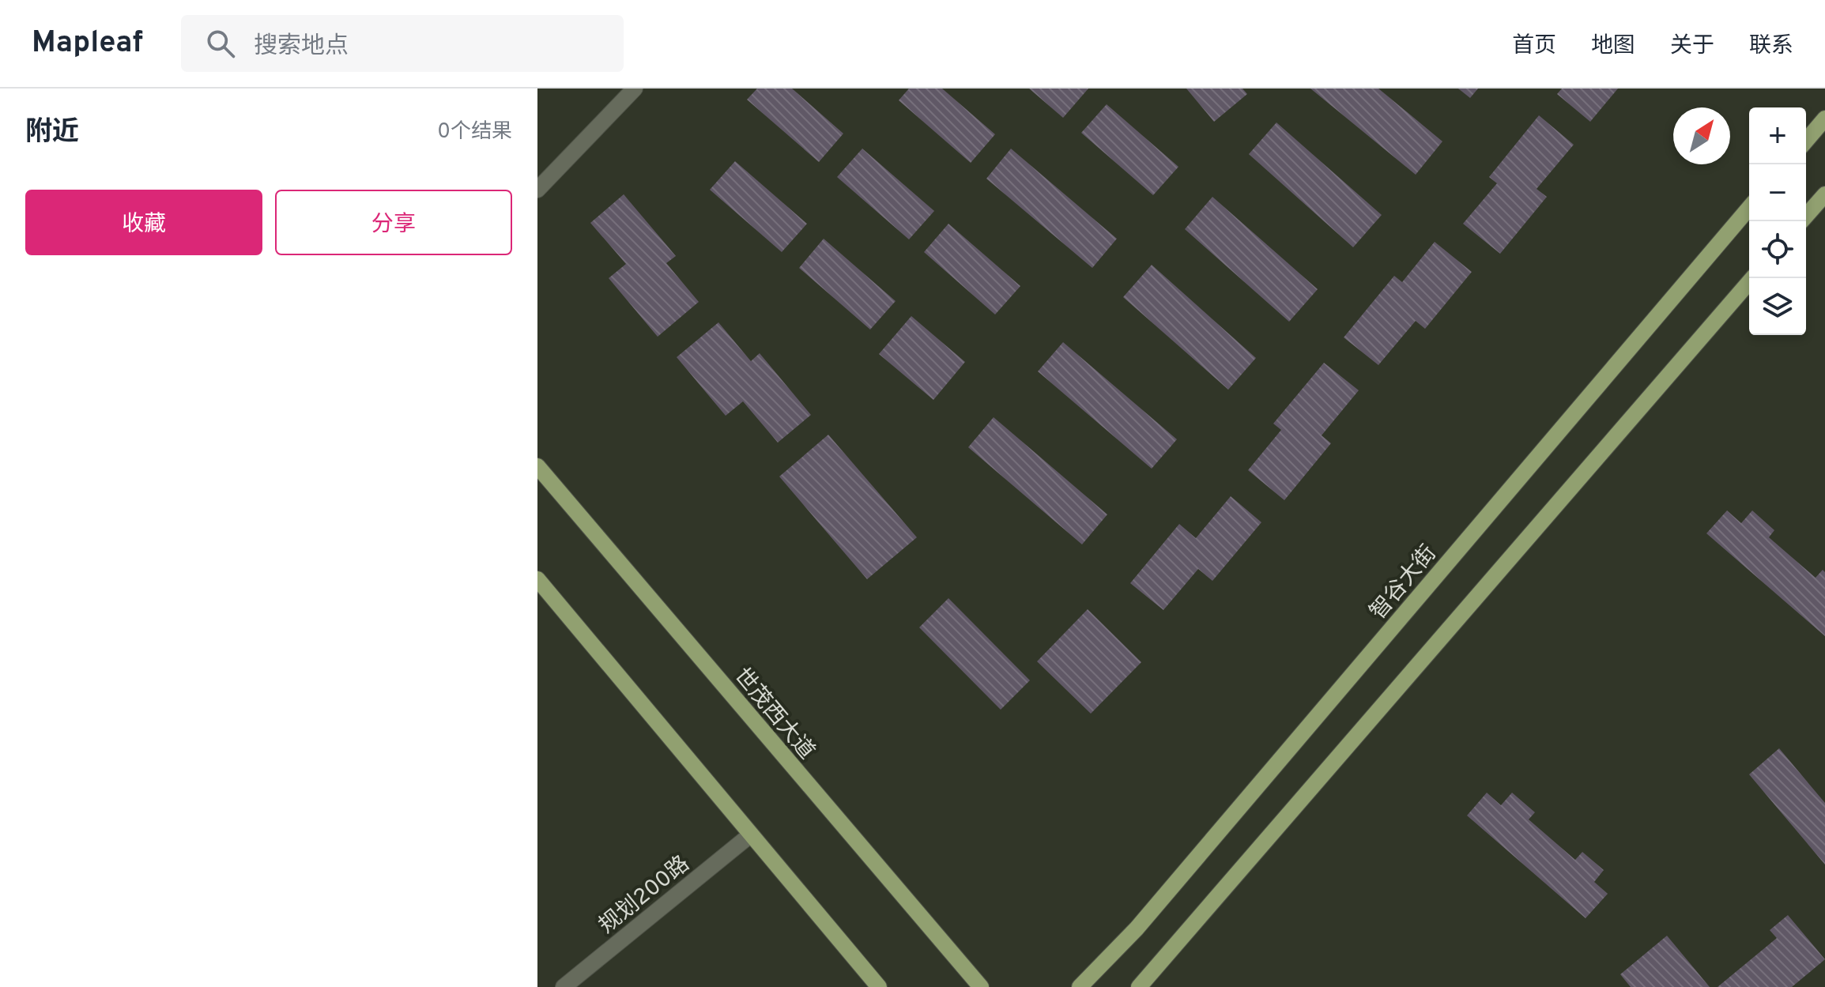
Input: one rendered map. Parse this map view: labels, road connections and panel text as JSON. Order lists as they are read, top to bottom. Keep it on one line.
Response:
{"streets":{"main road":["智谷大街","世茂西大道"],"street":["规划200路"]},"north":"top right","page":{"header":"Mapleaf","search":"搜索地点","nav":["首页","地图","关于","联系"],"heading":["附近","0个结果"],"map_buttons":["+","−"],"buttons":["收藏","分享"]}}
